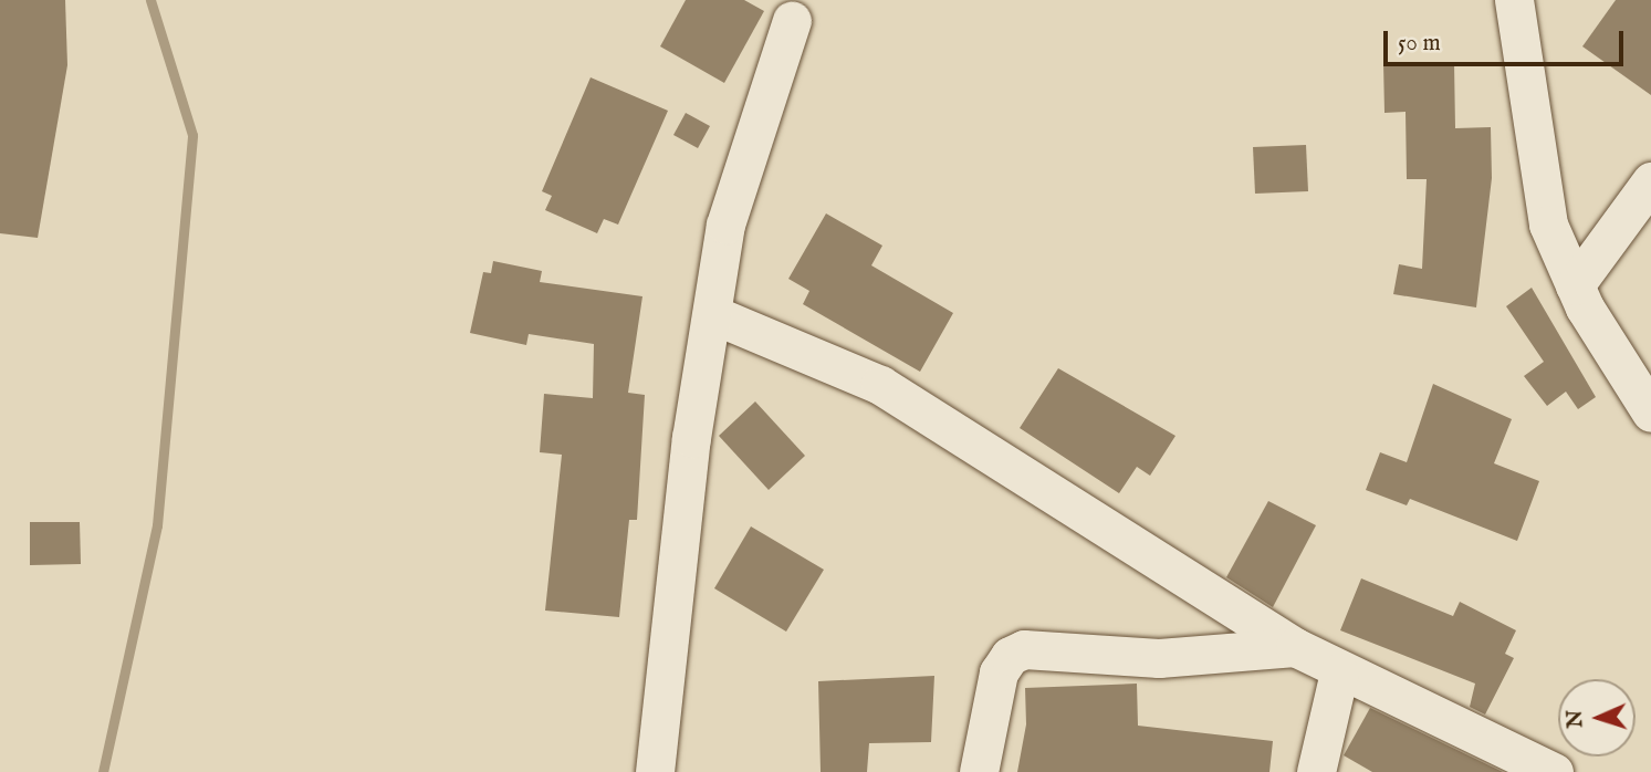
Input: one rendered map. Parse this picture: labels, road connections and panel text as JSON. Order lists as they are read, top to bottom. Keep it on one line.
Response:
{"scale_bar":"50 m","north":"left"}
